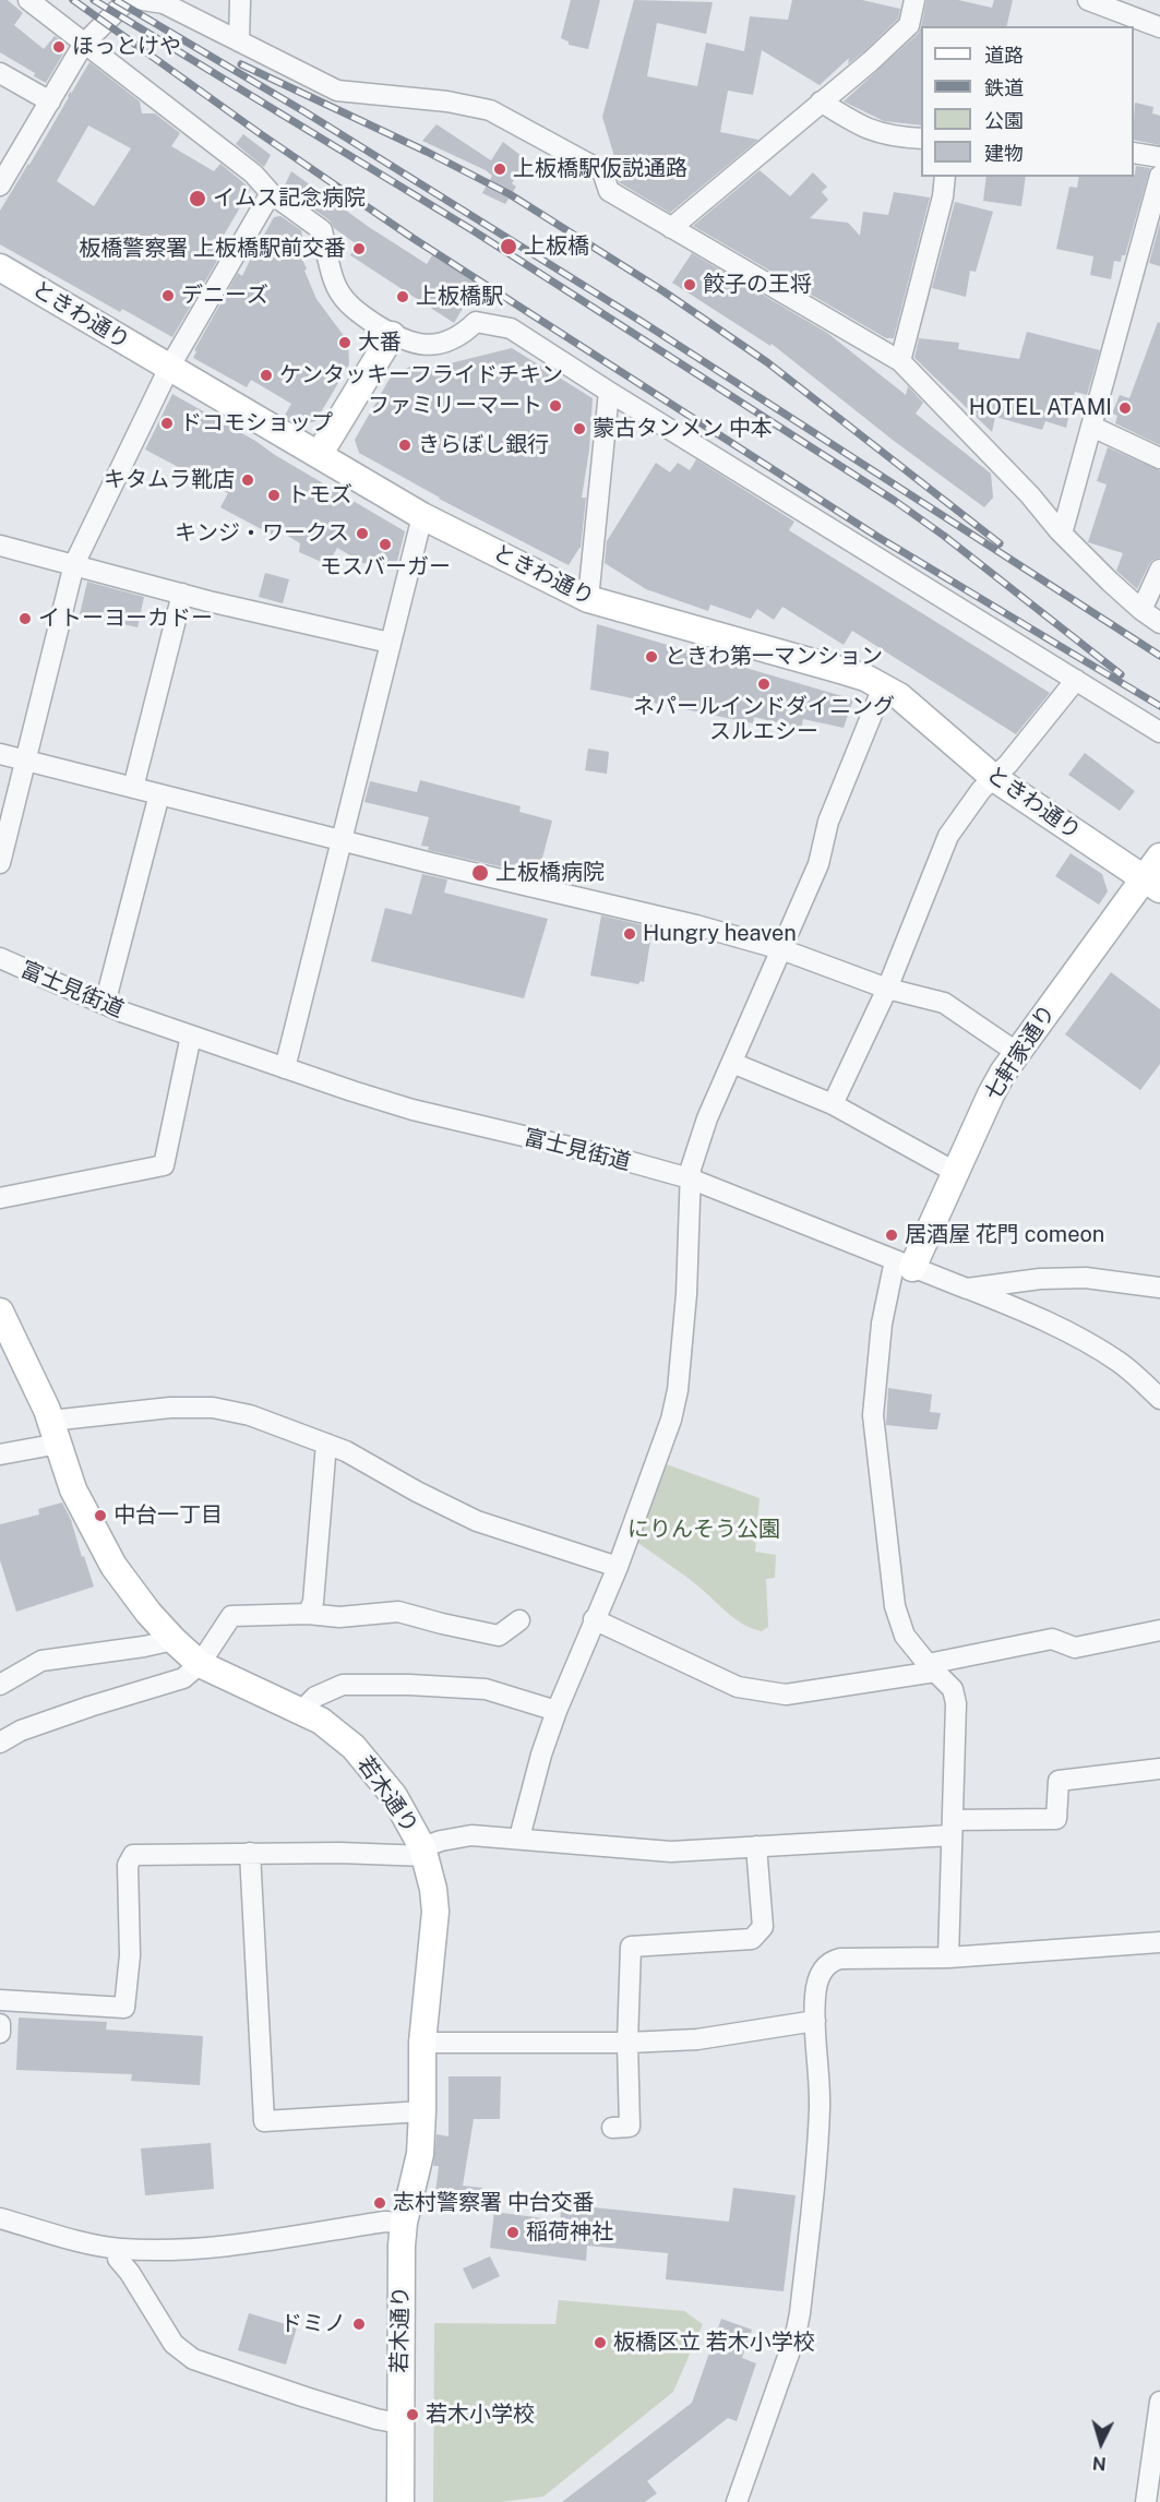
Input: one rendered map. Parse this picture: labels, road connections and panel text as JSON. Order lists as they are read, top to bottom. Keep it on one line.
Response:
{"streets":{"street":["ときわ通り","富士見街道","七軒家通り","若木通り"]},"crossings":[["ときわ通り","七軒家通り"],["富士見街道","七軒家通り"]],"parks":["にりんそう公園"],"places":["ほっとけや","上板橋駅仮説通路","イムス記念病院","上板橋","板橋警察署 上板橋駅前交番","餃子の王将","デニーズ","上板橋駅","大番","ケンタッキーフライドチキン","ファミリーマート","HOTEL ATAMI","ドコモショップ","蒙古タンメン 中本","きらぼし銀行","キタムラ靴店","トモズ","キンジ・ワークス","モスバーガー","イトーヨーカドー","ときわ第一マンション","ネパールインドダイニング スルエシー","上板橋病院","Hungry heaven","居酒屋 花門 comeon","中台一丁目","志村警察署 中台交番","稲荷神社","ドミノ","板橋区立 若木小学校","若木小学校"],"legend":["道路","鉄道","公園","建物"],"north":"bottom"}
